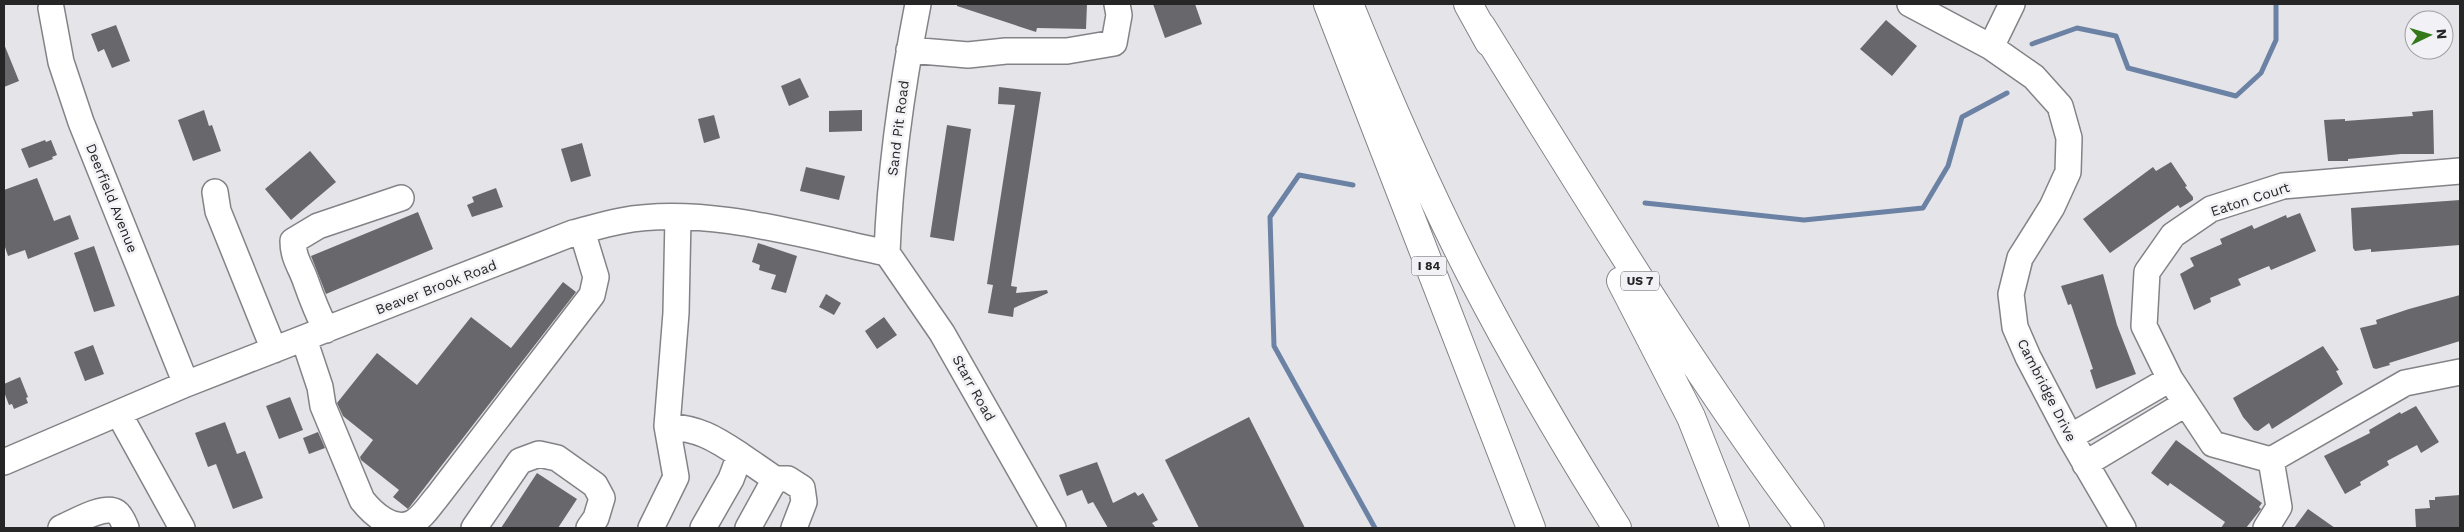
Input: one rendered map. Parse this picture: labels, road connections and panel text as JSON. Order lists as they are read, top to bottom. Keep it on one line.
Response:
{"streets":{"highway":["I 84","US 7"],"street":["Sand Pit Road","Deerfield Avenue","Eaton Court","Beaver Brook Road","Starr Road","Cambridge Drive"]},"crossings":[["Sand Pit Road","Beaver Brook Road"],["Sand Pit Road","Starr Road"],["Deerfield Avenue","Beaver Brook Road"],["Beaver Brook Road","Starr Road"]],"north":"right"}
